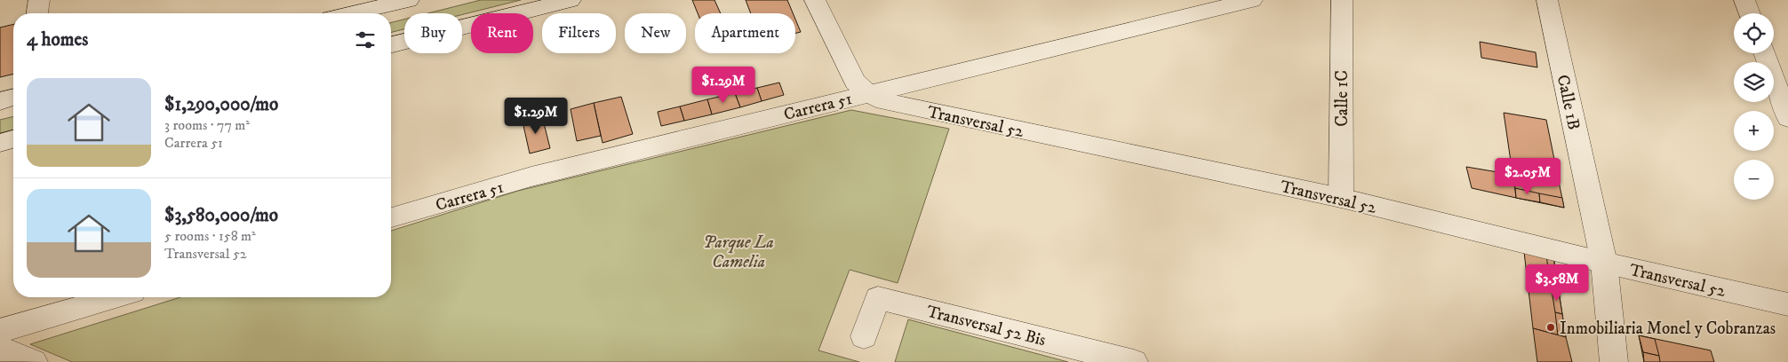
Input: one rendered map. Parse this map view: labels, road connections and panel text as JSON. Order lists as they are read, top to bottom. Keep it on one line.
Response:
{"streets":{"street":["Calle 1C","Calle 1B","Carrera 51","Transversal 52","Transversal 52 Bis"]},"crossings":[["Calle 1C","Transversal 52"],["Calle 1B","Transversal 52"],["Carrera 51","Transversal 52"]],"parks":["Parque La Camelia"],"places":["Inmobiliaria Monel y Cobranzas"],"page":{"map_buttons":["+","−"],"chip":["Buy","Rent","Filters","New","Apartment"],"heading":"4 homes","price":["$1.29M","$1.29M","$2.05M","$3.58M"],"list":[{"name":"$1,290,000/mo","note":"3 rooms · 77 m² · Carrera 51"},{"name":"$3,580,000/mo","note":"5 rooms · 158 m² · Transversal 52"}]}}
